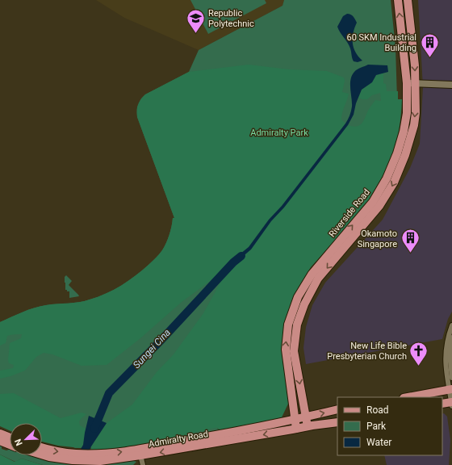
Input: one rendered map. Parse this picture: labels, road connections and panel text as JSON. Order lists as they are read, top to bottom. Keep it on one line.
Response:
{"streets":{"main road":["Riverside Road","Admiralty Road"]},"crossings":[["Riverside Road","Admiralty Road"]],"water":["Sungei Cina"],"parks":["Admiralty Park"],"places":{"school or university":["Republic Polytechnic"],"building":["60 SKM Industrial Building","Okamoto Singapore"],"church":["New Life Bible Presbyterian Church"]},"legend":["Road","Park","Water"],"north":"bottom left"}
